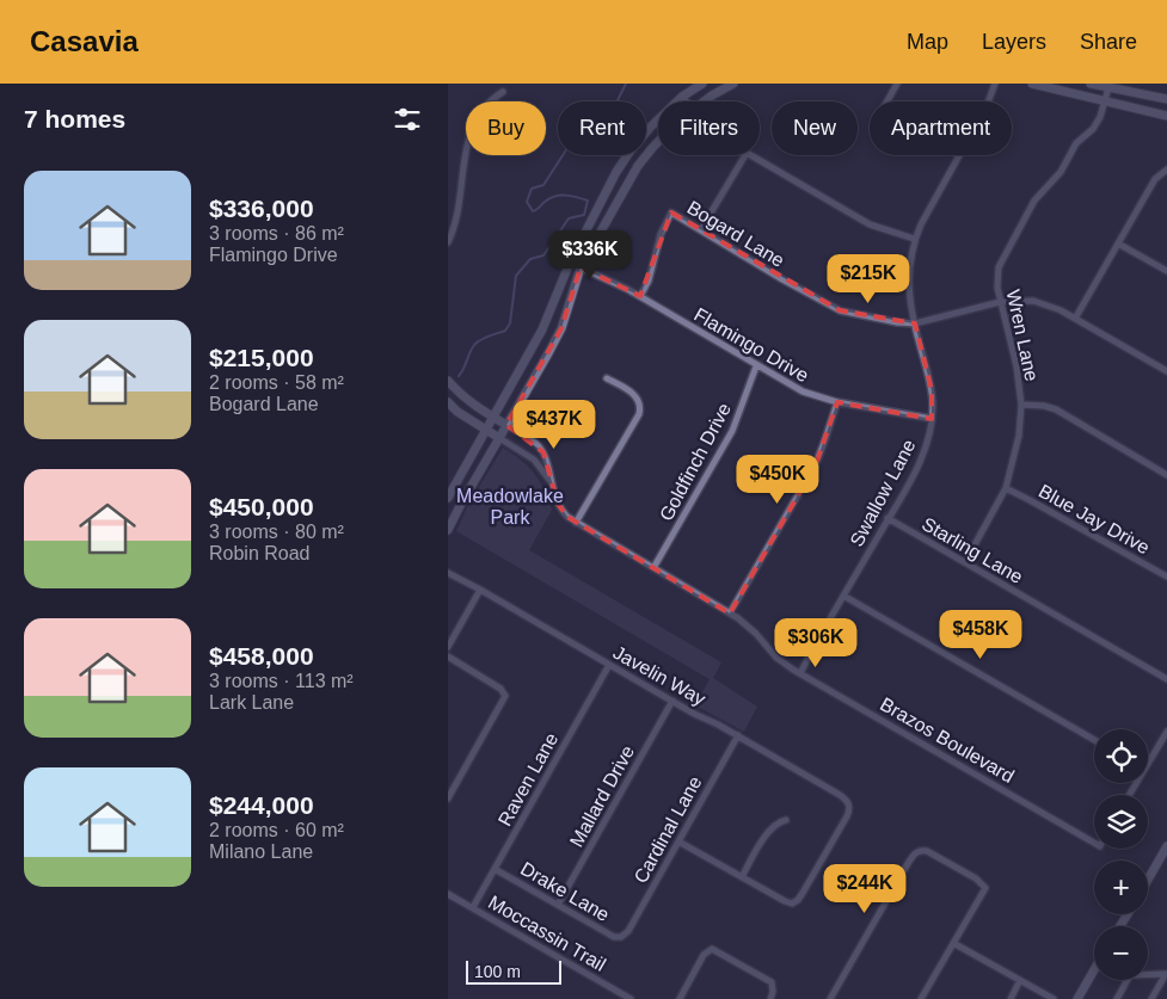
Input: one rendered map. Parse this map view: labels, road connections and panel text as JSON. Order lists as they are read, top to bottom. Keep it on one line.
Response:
{"streets":{"main road":["Brazos Boulevard"],"street":["Bogard Lane","Wren Lane","Flamingo Drive","Goldfinch Drive","Swallow Lane","Blue Jay Drive","Starling Lane","Javelin Way","Raven Lane","Mallard Drive","Cardinal Lane","Drake Lane","Moccassin Trail"]},"crossings":[["Bogard Lane","Wren Lane"],["Bogard Lane","Flamingo Drive"],["Bogard Lane","Swallow Lane"],["Wren Lane","Blue Jay Drive"],["Wren Lane","Starling Lane"],["Flamingo Drive","Goldfinch Drive"],["Flamingo Drive","Swallow Lane"],["Goldfinch Drive","Brazos Boulevard"],["Swallow Lane","Starling Lane"],["Swallow Lane","Brazos Boulevard"],["Javelin Way","Raven Lane"],["Javelin Way","Mallard Drive"],["Javelin Way","Cardinal Lane"],["Raven Lane","Drake Lane"],["Raven Lane","Moccassin Trail"],["Mallard Drive","Drake Lane"],["Cardinal Lane","Drake Lane"]],"parks":["Meadowlake Park"],"scale_bar":"100 m","page":{"header":"Casavia","nav":["Map","Layers","Share"],"heading":"7 homes","chip":["Buy","Rent","Filters","New","Apartment"],"list":[{"name":"$336,000","note":"3 rooms · 86 m² · Flamingo Drive"},{"name":"$215,000","note":"2 rooms · 58 m² · Bogard Lane"},{"name":"$450,000","note":"3 rooms · 80 m² · Robin Road"},{"name":"$458,000","note":"3 rooms · 113 m² · Lark Lane"},{"name":"$244,000","note":"2 rooms · 60 m² · Milano Lane"}],"price":["$336K","$215K","$437K","$450K","$458K","$306K","$244K"],"map_buttons":["+","−"],"scale":"100 m"}}
